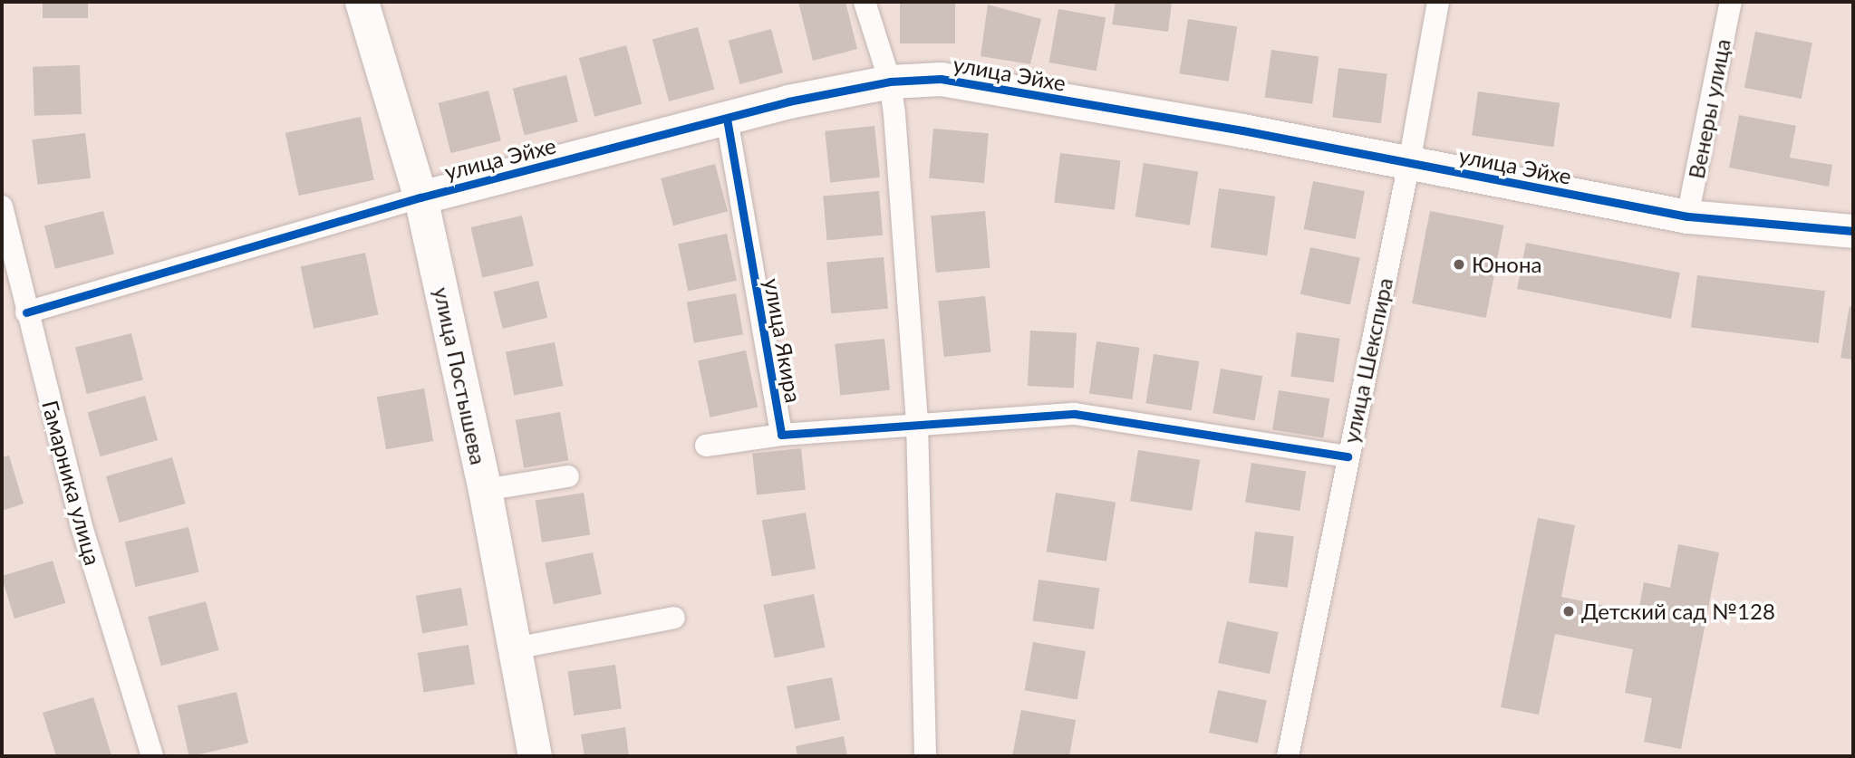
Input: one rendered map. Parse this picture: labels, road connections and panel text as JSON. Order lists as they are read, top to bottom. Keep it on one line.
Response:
{"streets":{"street":["улица Эйхе","Венеры улица","улица Якира","улица Шекспира","улица Постышева","Гамарника улица"]},"crossings":[["улица Эйхе","Венеры улица"],["улица Эйхе","улица Якира"],["улица Эйхе","улица Шекспира"],["улица Эйхе","улица Постышева"],["улица Эйхе","Гамарника улица"],["улица Якира","улица Шекспира"]],"places":["Юнона","Детский сад №128"]}
